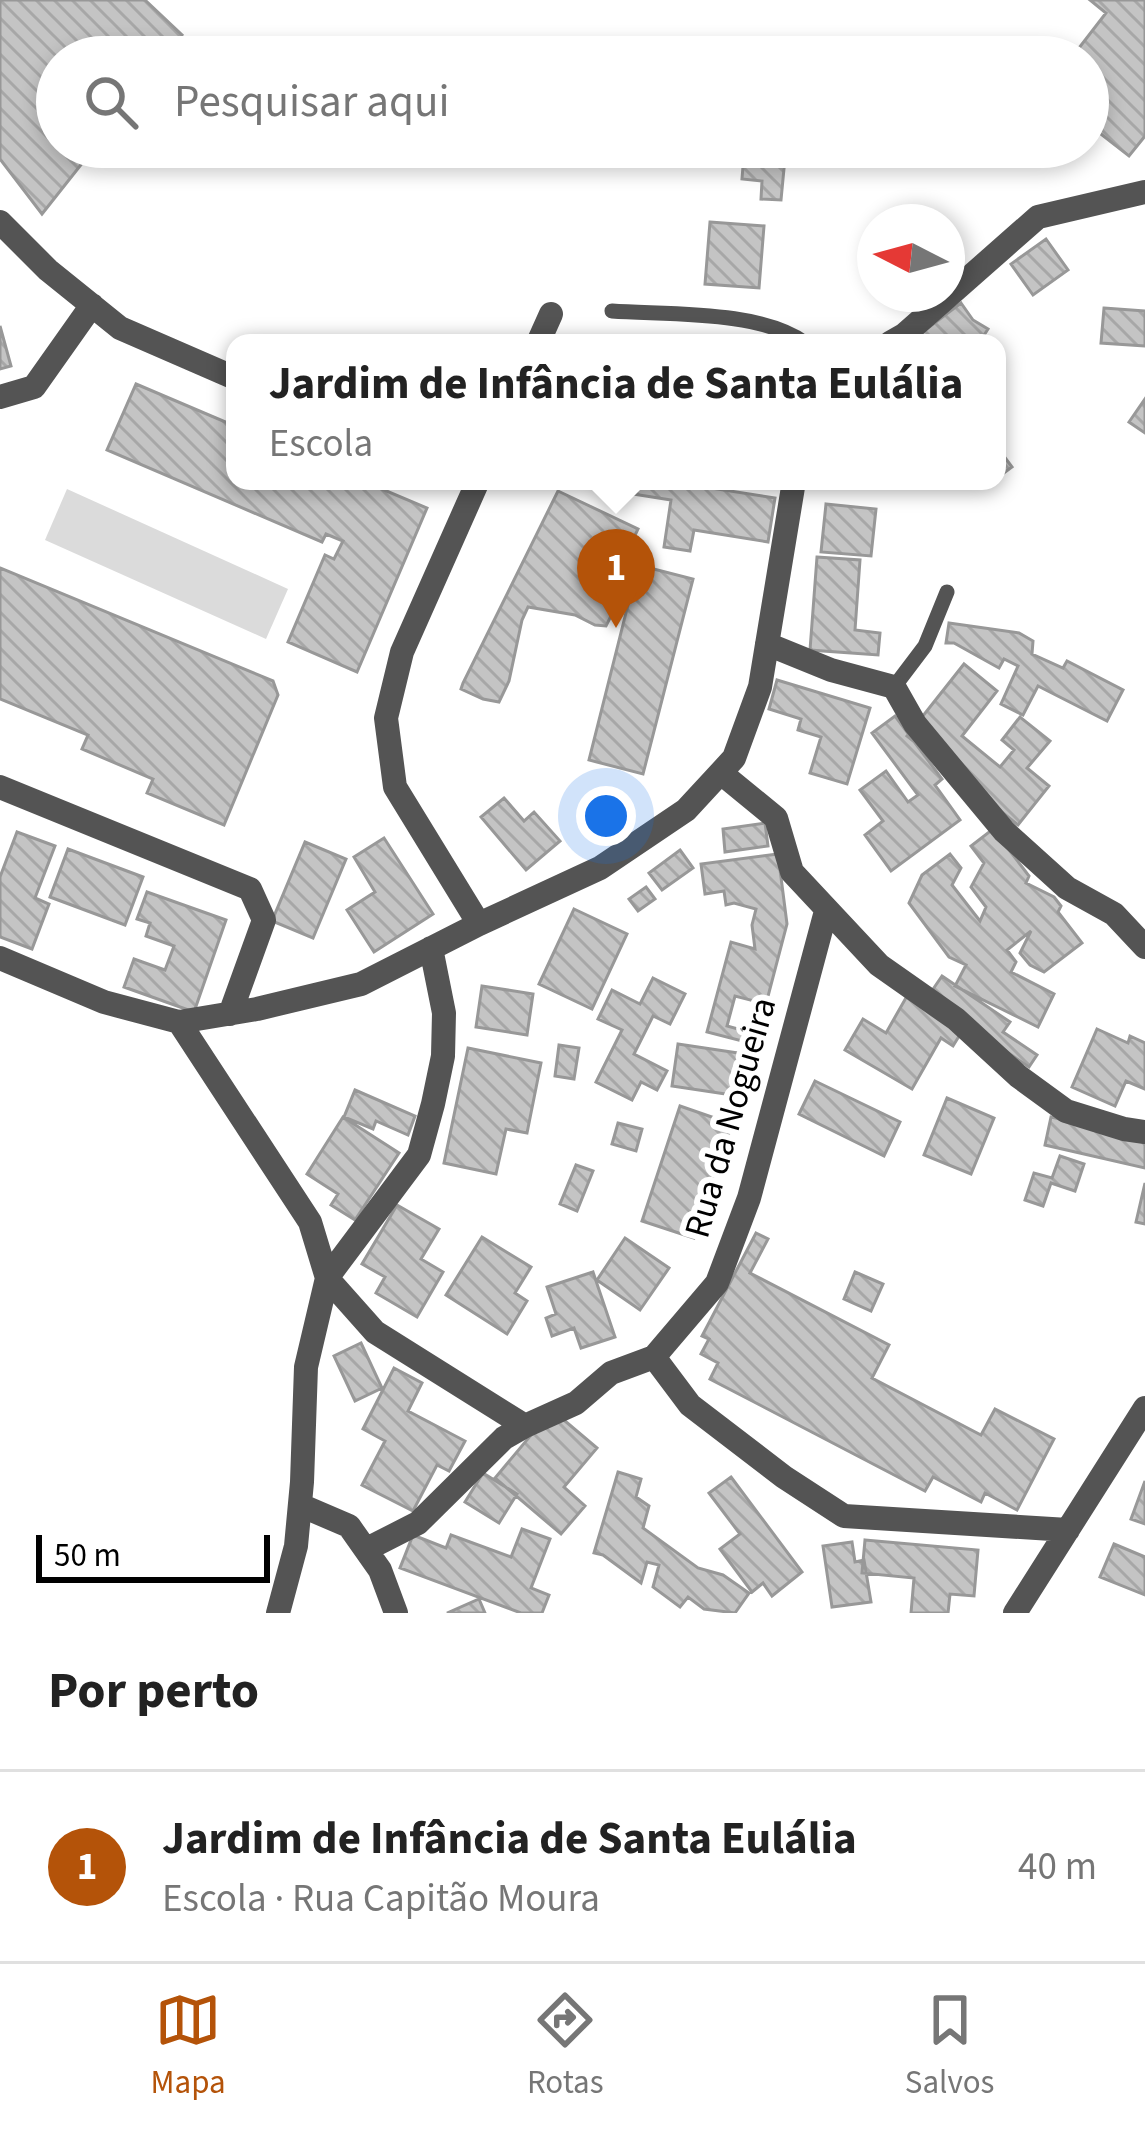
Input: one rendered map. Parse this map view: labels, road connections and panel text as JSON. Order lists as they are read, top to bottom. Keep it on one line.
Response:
{"streets":{"street":["Rua da Nogueira"]},"scale_bar":"50 m","north":"left","page":{"search":"Pesquisar aqui","popup":["Jardim de Infância de Santa Eulália","Escola"],"pins":"1","scale":"50 m","heading":"Por perto","list":[{"mark":"1","name":"Jardim de Infância de Santa Eulália","note":"Escola · Rua Capitão Moura","value":"40 m"}],"nav":["Mapa","Rotas","Salvos"]}}
